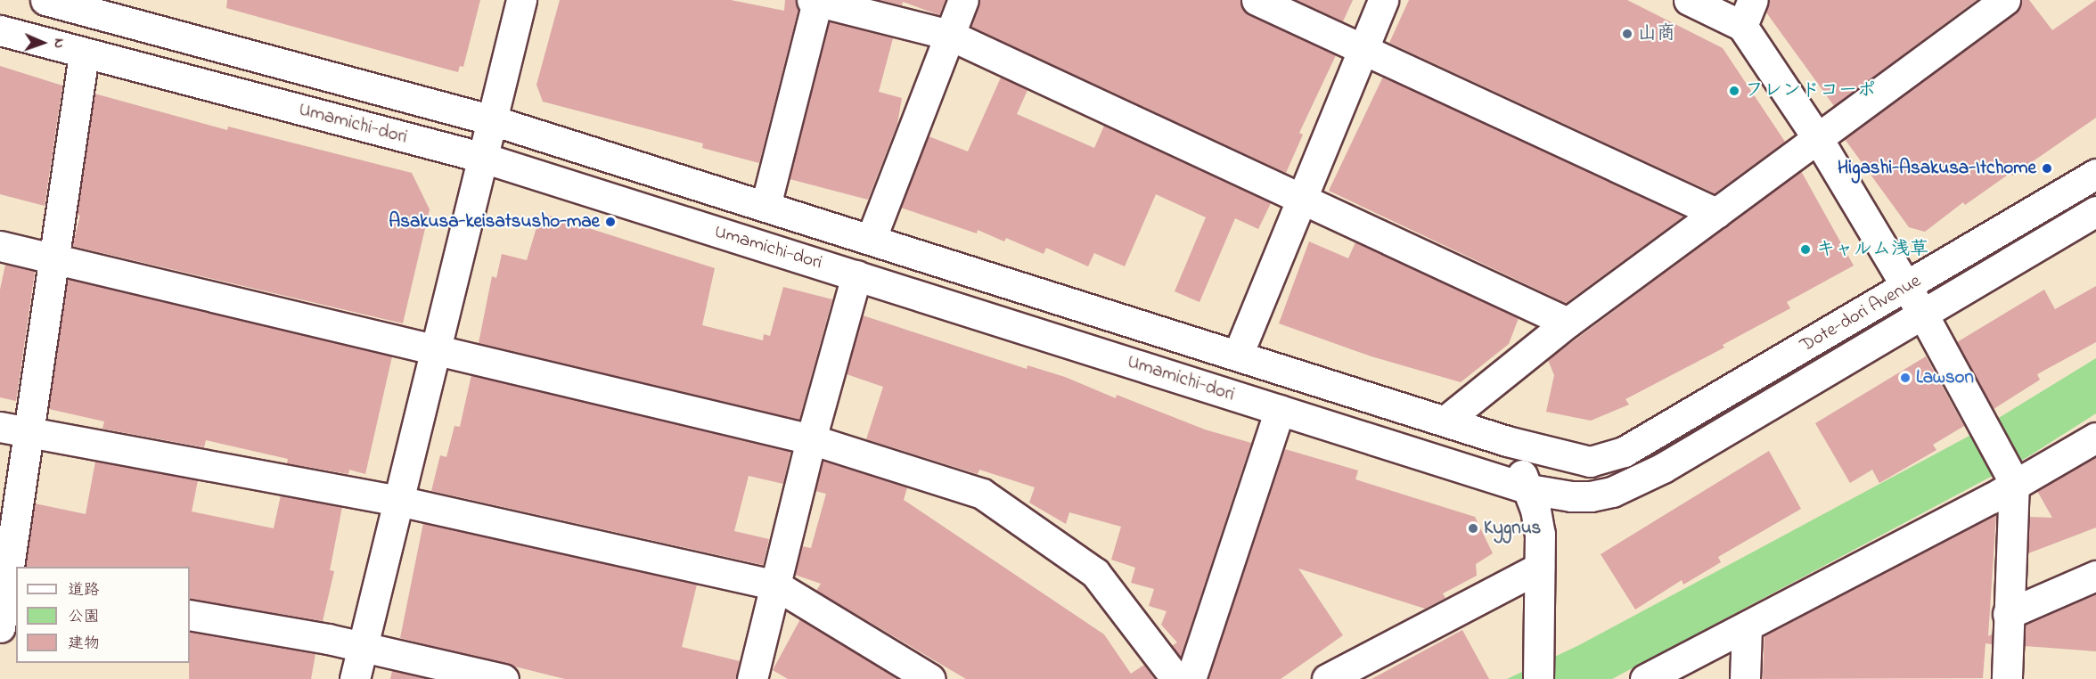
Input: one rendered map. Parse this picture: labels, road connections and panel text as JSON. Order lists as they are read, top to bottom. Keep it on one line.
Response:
{"streets":{"street":["Umamichi-dori","Dote-dori Avenue"]},"crossings":[["Umamichi-dori","Dote-dori Avenue"]],"places":["山商","フレンドコーポ","Higashi-Asakusa-Itchome","Asakusa-keisatsusho-mae","キャルム浅草","Lawson","Kygnus"],"legend":["道路","公園","建物"],"north":"right"}
